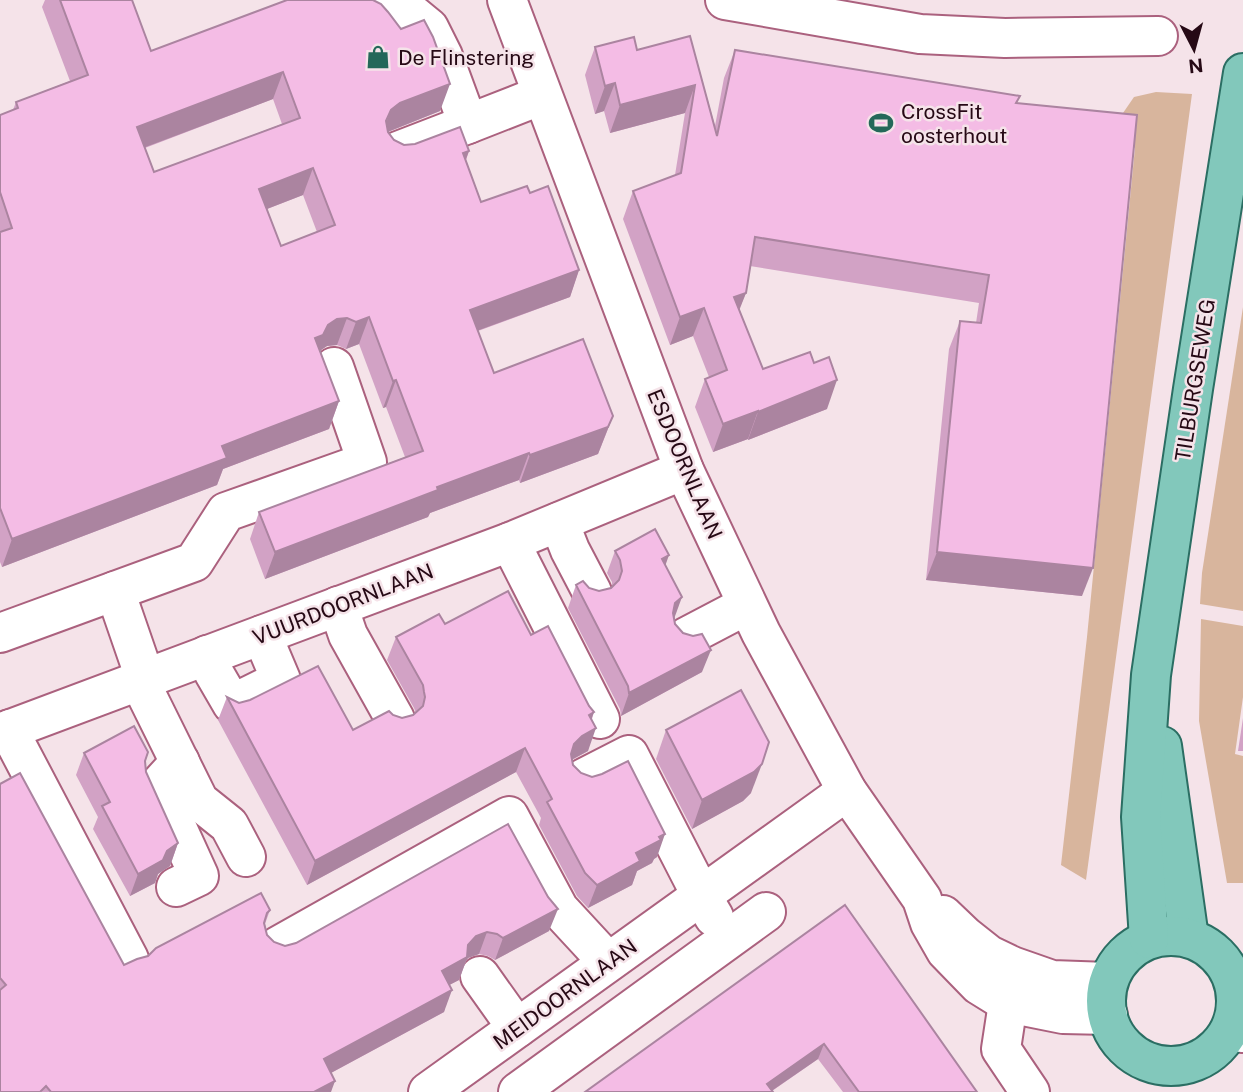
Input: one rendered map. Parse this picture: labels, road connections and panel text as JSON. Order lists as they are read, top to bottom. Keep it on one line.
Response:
{"streets":{"main road":["TILBURGSEWEG"],"street":["ESDOORNLAAN","VUURDOORNLAAN","MEIDOORNLAAN"]},"crossings":[["TILBURGSEWEG","ESDOORNLAAN"],["ESDOORNLAAN","VUURDOORNLAAN"],["ESDOORNLAAN","MEIDOORNLAAN"]],"places":{"shop":["De Flinstering"],"sports":["CrossFit oosterhout"]},"north":"bottom"}
